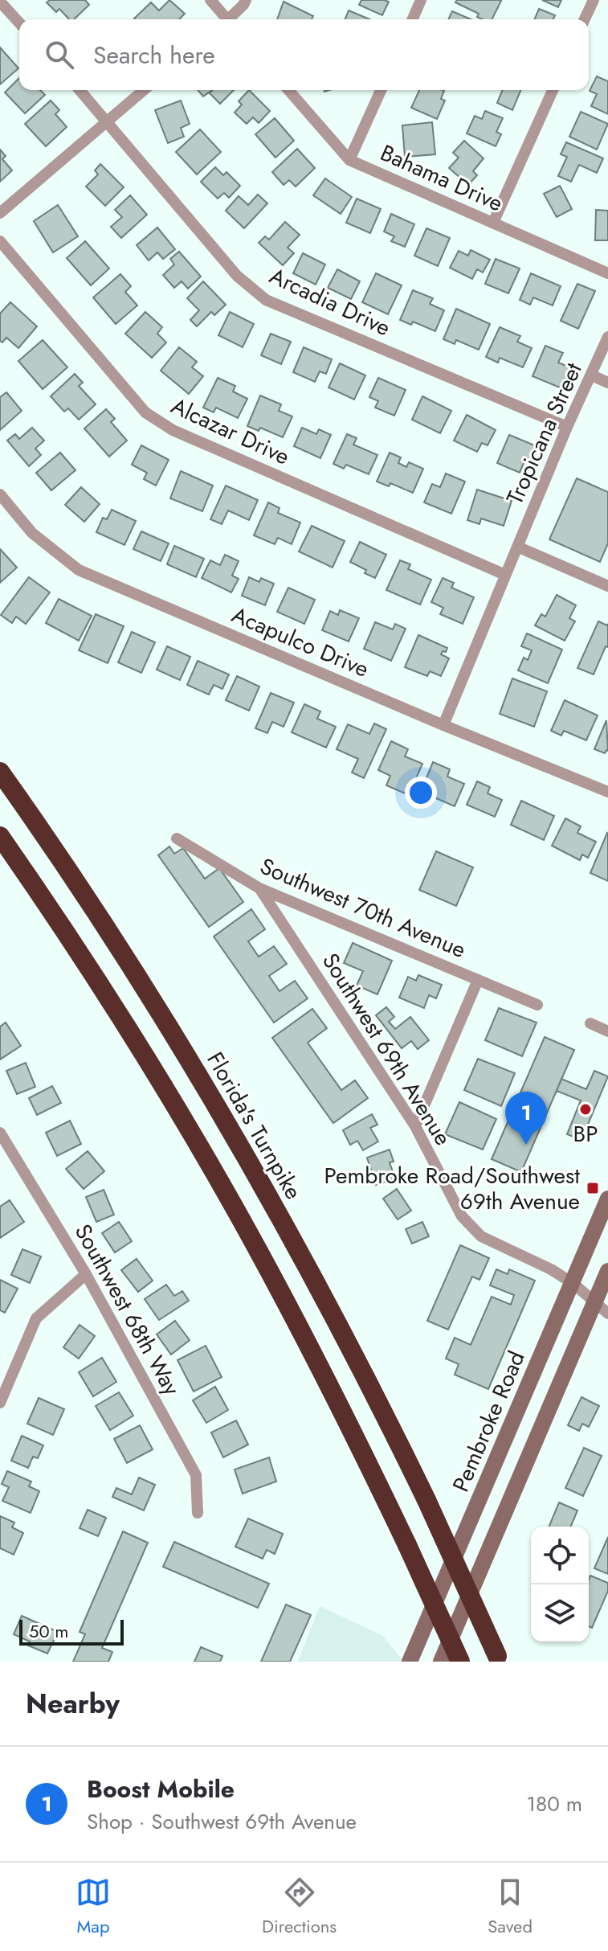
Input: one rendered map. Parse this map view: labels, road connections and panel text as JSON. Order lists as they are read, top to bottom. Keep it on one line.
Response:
{"streets":{"highway":["Florida's Turnpike"],"main road":["Pembroke Road"],"street":["Bahama Drive","Arcadia Drive","Alcazar Drive","Tropicana Street","Acapulco Drive","Southwest 70th Avenue","Southwest 69th Avenue","Southwest 68th Way"]},"crossings":[["Arcadia Drive","Tropicana Street"],["Alcazar Drive","Tropicana Street"],["Tropicana Street","Acapulco Drive"],["Southwest 70th Avenue","Southwest 69th Avenue"],["Southwest 69th Avenue","Pembroke Road"]],"places":{"other":["BP"],"transit":["Pembroke Road/Southwest 69th Avenue"]},"scale_bar":"50 m","page":{"search":"Search here","pins":"1","scale":"50 m","heading":"Nearby","list":[{"mark":"1","name":"Boost Mobile","note":"Shop · Southwest 69th Avenue","value":"180 m"}],"nav":["Map","Directions","Saved"]}}
